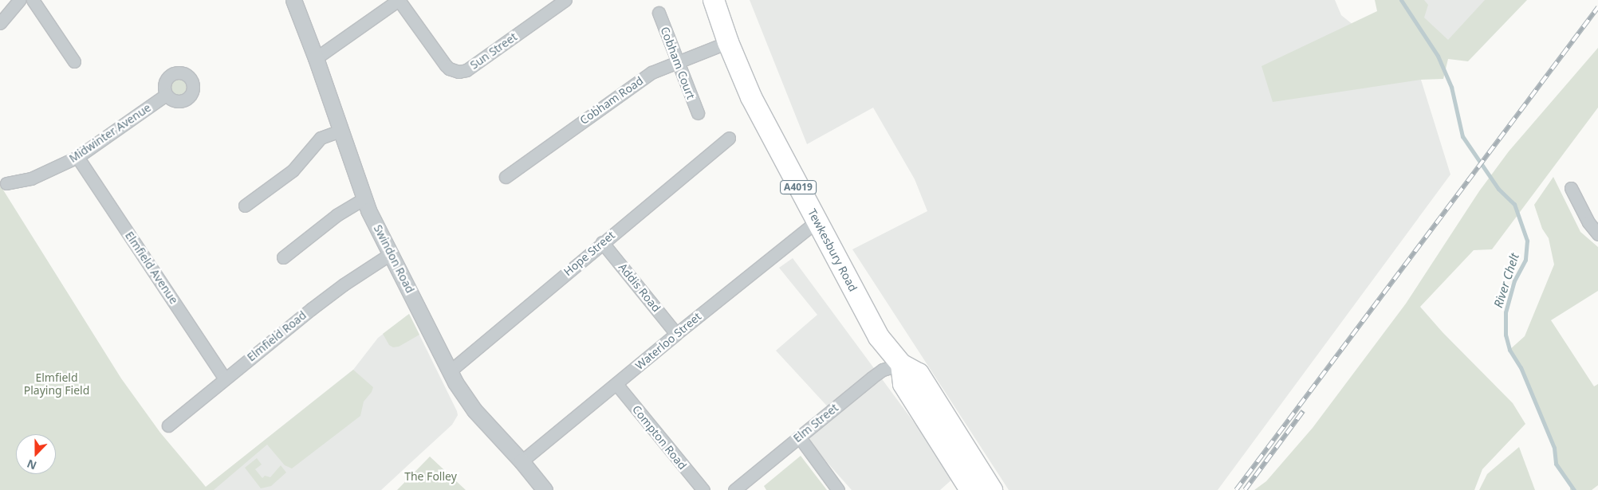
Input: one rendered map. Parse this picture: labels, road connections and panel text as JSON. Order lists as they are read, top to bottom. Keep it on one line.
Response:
{"streets":{"highway":["A4019","Tewkesbury Road"],"street":["Sun Street","Cobham Court","Cobham Road","Midwinter Avenue","Hope Street","Swindon Road","Elmfield Avenue","Addis Road","Elmfield Road","Waterloo Street","Elm Street","Compton Road"]},"crossings":[["Cobham Court","Cobham Road"],["Cobham Road","Tewkesbury Road"],["Midwinter Avenue","Elmfield Avenue"],["Tewkesbury Road","Waterloo Street"],["Tewkesbury Road","Elm Street"],["Hope Street","Swindon Road"],["Hope Street","Addis Road"],["Swindon Road","Elmfield Road"],["Swindon Road","Waterloo Street"],["Elmfield Avenue","Elmfield Road"],["Addis Road","Waterloo Street"],["Waterloo Street","Compton Road"]],"water":["River Chelt"],"parks":["Elmfield Playing Field","The Folley"],"north":"bottom"}
